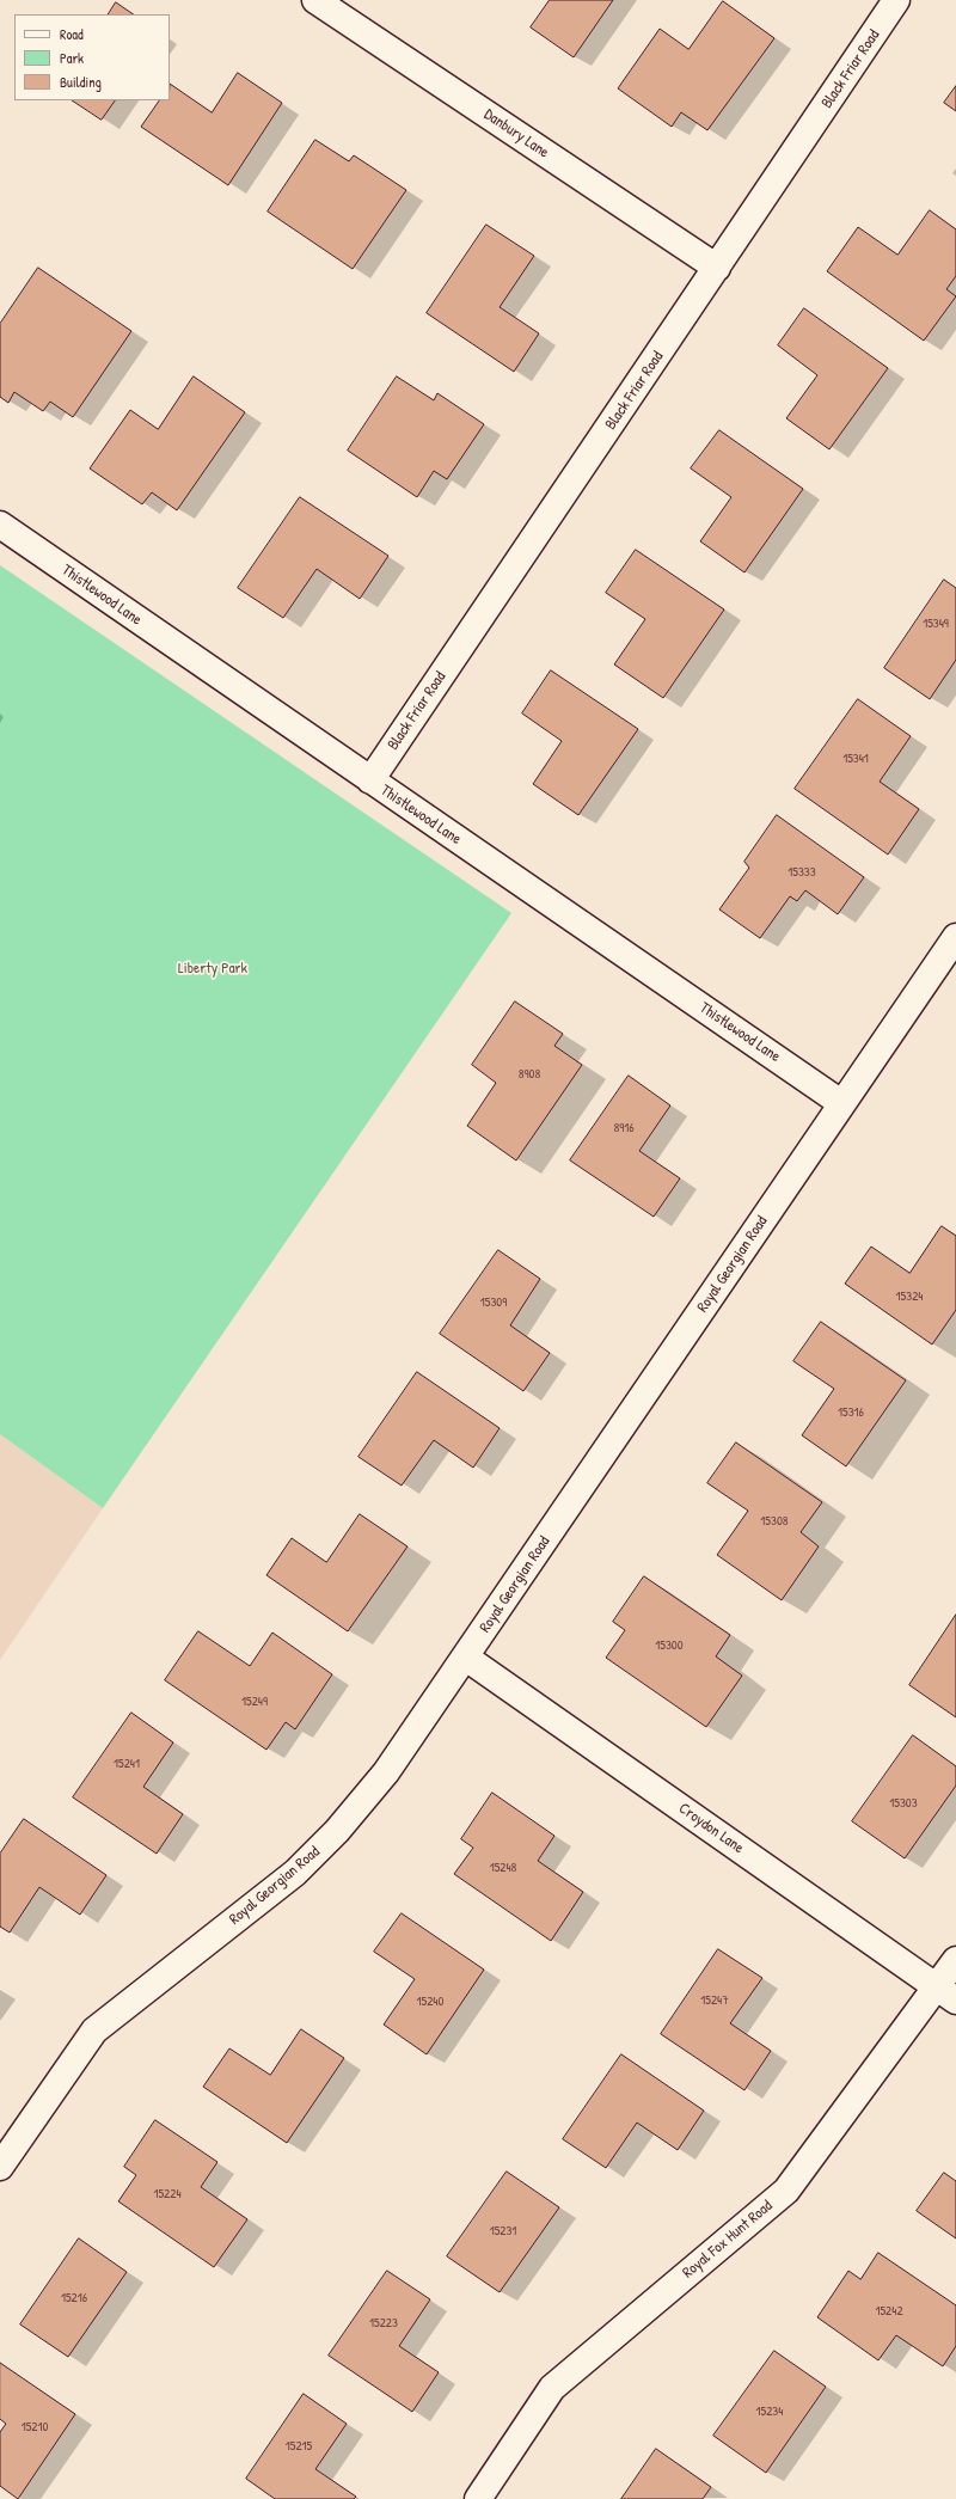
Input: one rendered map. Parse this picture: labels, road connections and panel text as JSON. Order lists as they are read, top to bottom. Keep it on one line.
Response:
{"streets":{"street":["Black Friar Road","Danbury Lane","Thistlewood Lane","Royal Georgian Road","Croydon Lane","Royal Fox Hunt Road"]},"crossings":[["Black Friar Road","Danbury Lane"],["Black Friar Road","Thistlewood Lane"],["Thistlewood Lane","Royal Georgian Road"],["Royal Georgian Road","Croydon Lane"],["Croydon Lane","Royal Fox Hunt Road"]],"parks":["Liberty Park"],"house_numbers":["15349","15341","15333","8908","8916","15324","15309","15316","15308","15300","15249","15241","15303","15248","15247","15240","15224","15231","15216","15242","15223","15234","15210","15215"],"legend":["Road","Park","Building"]}
